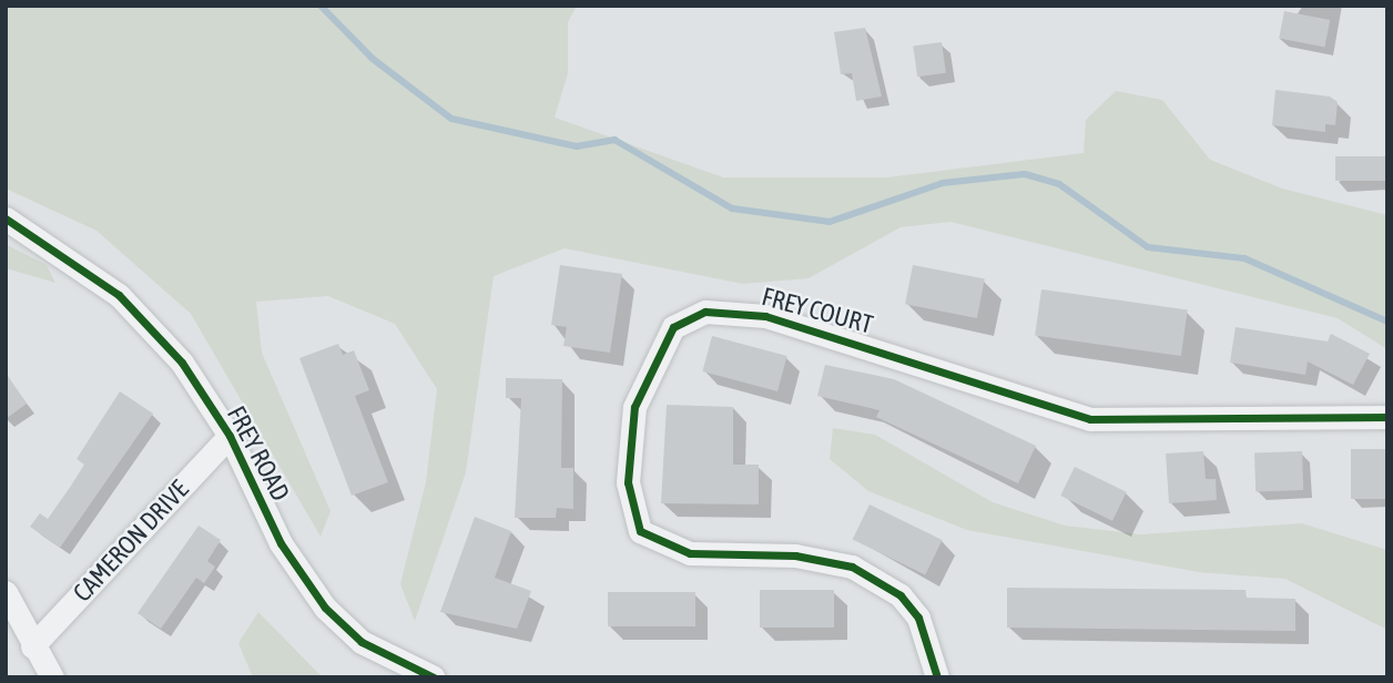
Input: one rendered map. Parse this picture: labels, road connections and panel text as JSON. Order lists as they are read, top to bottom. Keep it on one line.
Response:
{"streets":{"street":["FREY COURT","FREY ROAD","CAMERON DRIVE"]},"crossings":[["FREY ROAD","CAMERON DRIVE"]]}
